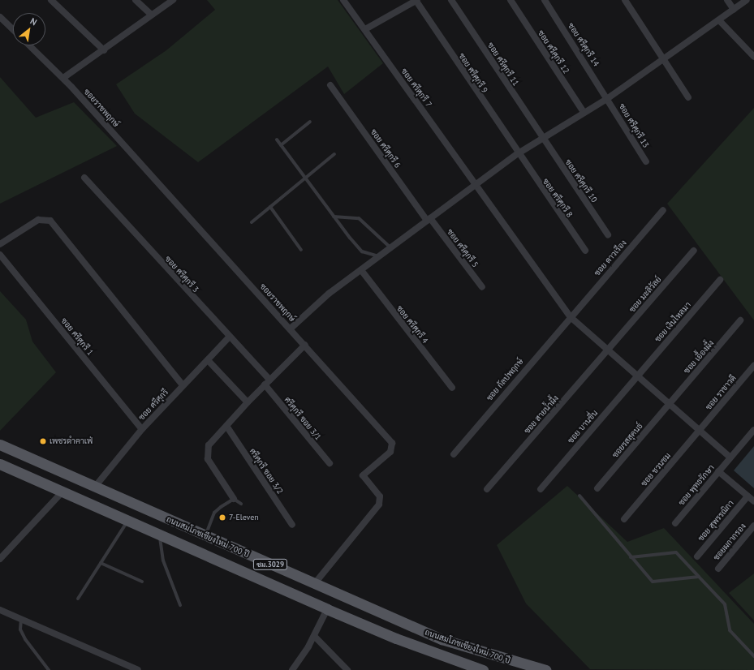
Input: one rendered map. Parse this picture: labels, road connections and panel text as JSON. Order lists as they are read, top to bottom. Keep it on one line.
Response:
{"streets":{"main road":["ถนนสมโภชเชียงใหม่ 700 ปี","ชม.3029"],"street":["ซอย ศรีศุกรี 14","ซอย ศรีศุกรี 12","ซอย ศรีศุกรี 11","ซอย ศรีศุกรี 9","ซอย ศรีศุกรี 7","ซอยราชพฤกษ์","ซอย ศรีศุกรี 13","ซอย ศรีศุกรี 6","ซอย ศรีศุกรี 10","ซอย ศรีศุกรี 8","ซอย ศรีศุกรี 5","ซอย ดาวเรือง","ซอย ศรีศุกรี 3","ซอย มะลิวัลย์","ซอย เงินไหลมา","ซอย ศรีศุกรี 4","ซอย ศรีศุกรี 1","ซอย เอื้องผึ้ง","ซอย กัลปพฤกษ์","ซอย ราชาวดี","ซอย ศรีศุกรี","ซอย สายน้ำผึ้ง","ศรีศุกรี ซอย 3/1","ซอย บานชื่น","ซอยรสสุคนธ์","ซอย ชวนชม","ศรีศุกรี ซอย 3/2","ซอย พุทธรักษา","ซอย สุพรรณิกา","ซอยผกากรอง"]},"crossings":[["ซอย ศรีศุกรี 14","ซอย ศรีศุกรี 13"],["ซอย ศรีศุกรี 11","ซอย ศรีศุกรี 10"],["ซอย ศรีศุกรี 9","ซอย ศรีศุกรี 8"],["ซอย ศรีศุกรี 7","ซอย ดาวเรือง"],["ซอย ศรีศุกรี 7","ซอย มะลิวัลย์"],["ซอย ศรีศุกรี 7","ซอย เงินไหลมา"],["ซอย ศรีศุกรี 7","ซอย เอื้องผึ้ง"],["ซอย ศรีศุกรี 7","ซอย กัลปพฤกษ์"],["ซอย ศรีศุกรี 7","ซอย ราชาวดี"],["ซอย ศรีศุกรี 7","ซอย สายน้ำผึ้ง"],["ซอย ศรีศุกรี 7","ซอย บานชื่น"],["ซอย ศรีศุกรี 7","ซอยรสสุคนธ์"],["ซอย ศรีศุกรี 7","ซอย ชวนชม"],["ซอย ศรีศุกรี 7","ซอย พุทธรักษา"],["ซอยราชพฤกษ์","ถนนสมโภชเชียงใหม่ 700 ปี"],["ซอย ศรีศุกรี 6","ซอย ศรีศุกรี 5"],["ซอย ดาวเรือง","ซอย กัลปพฤกษ์"],["ซอย ศรีศุกรี 3","ซอย ศรีศุกรี"],["ซอย ศรีศุกรี 3","ศรีศุกรี ซอย 3/1"],["ซอย มะลิวัลย์","ซอย สายน้ำผึ้ง"],["ซอย เงินไหลมา","ซอย บานชื่น"],["ซอย ศรีศุกรี 1","ซอย ศรีศุกรี"],["ซอย เอื้องผึ้ง","ซอยรสสุคนธ์"],["ซอย ราชาวดี","ซอย ชวนชม"],["ซอย ศรีศุกรี","ถนนสมโภชเชียงใหม่ 700 ปี"]],"places":["เพชรดำคาเฟ่","7-Eleven"],"north":"top right"}
